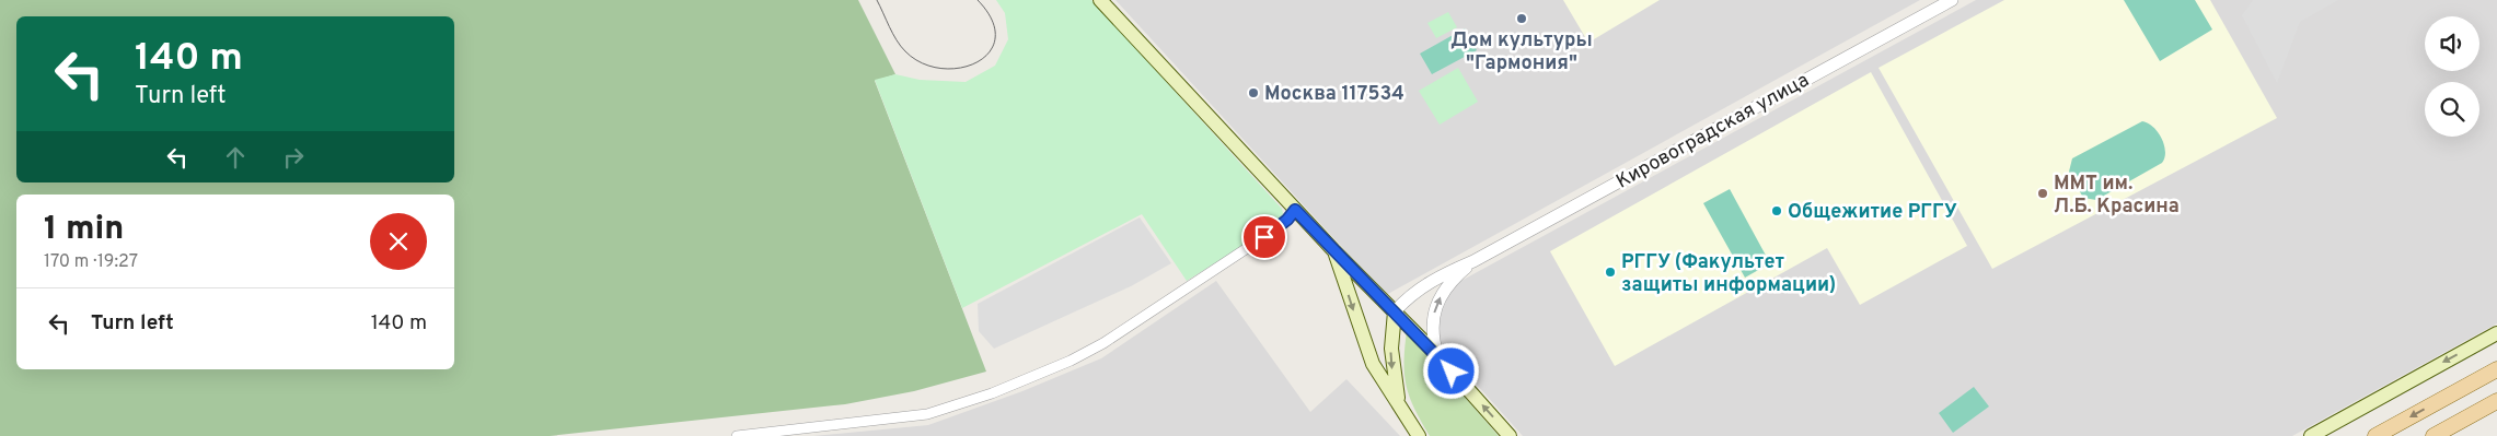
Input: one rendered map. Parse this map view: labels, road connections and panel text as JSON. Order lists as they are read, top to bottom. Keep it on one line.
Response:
{"streets":{"street":["Кировоградская улица"]},"places":["Дом культуры \"Гармония\"","Москва 117534","ММТ им. Л.Б. Красина","Общежитие РГГУ","РГГУ (Факультет защиты информации)"],"page":{"turn":["140 m","Turn left"],"heading":["1 min","170 m · 19:27"],"list":[{"name":"Turn left","value":"140 m"}]}}
